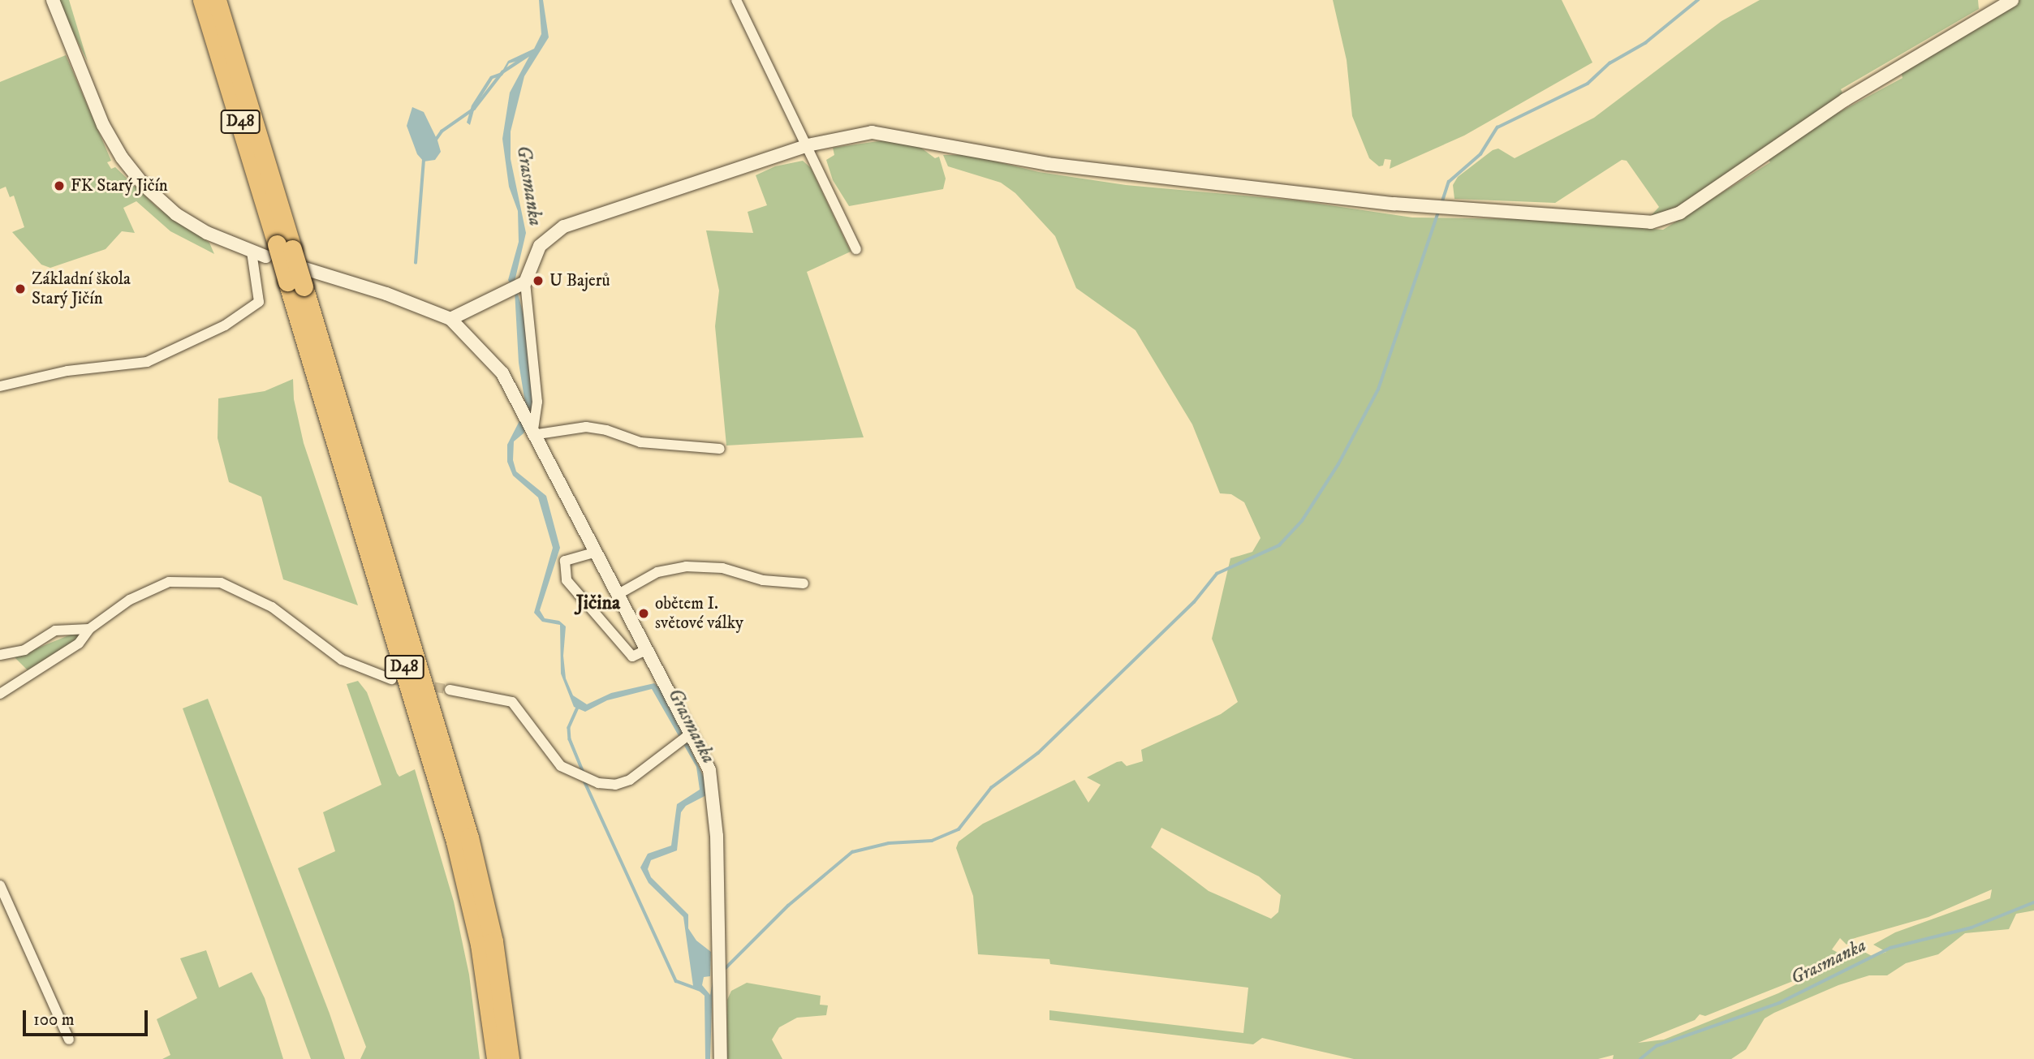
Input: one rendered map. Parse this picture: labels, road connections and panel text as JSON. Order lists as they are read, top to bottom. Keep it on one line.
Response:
{"streets":{"highway":["D48"]},"districts":["Jičina"],"water":["Grasmanka"],"places":["FK Starý Jičín","U Bajerů","Základní škola Starý Jičín","obětem I. světové války"],"scale_bar":"100 m"}
